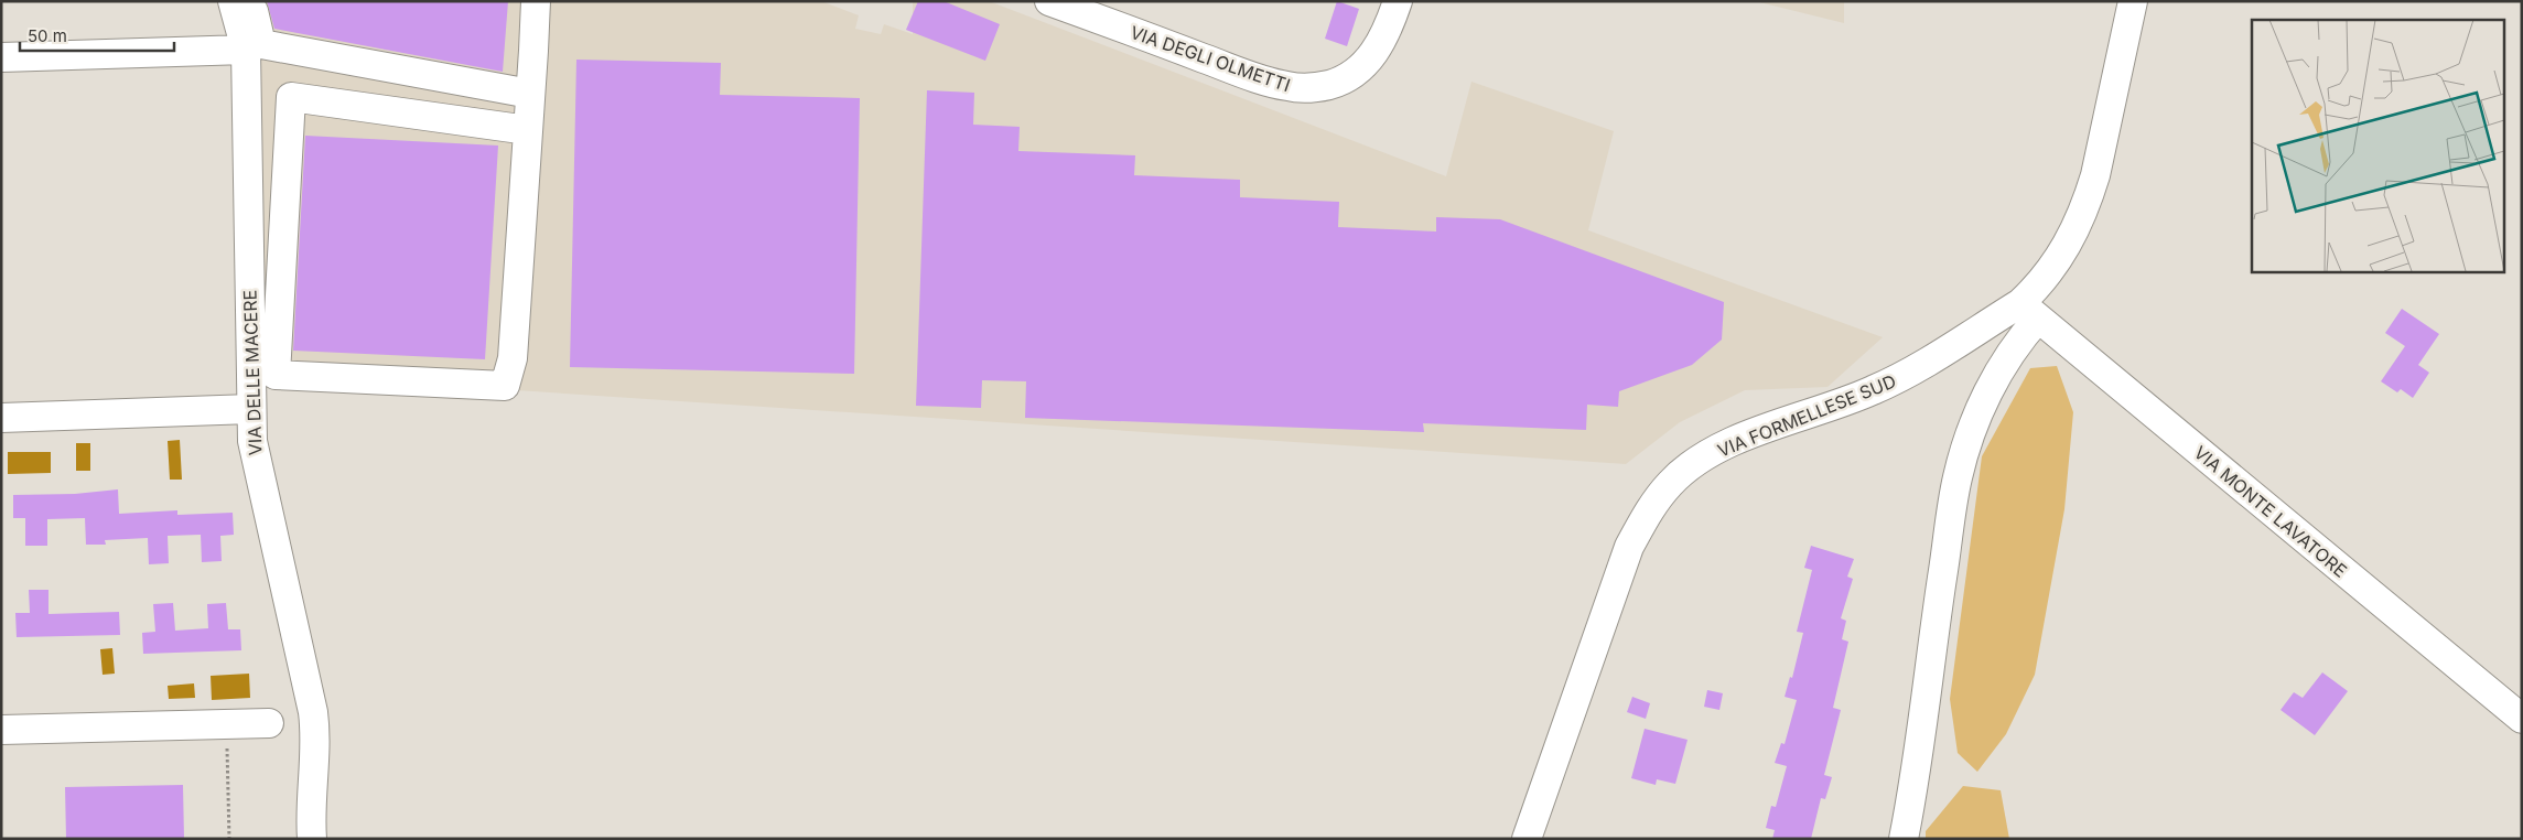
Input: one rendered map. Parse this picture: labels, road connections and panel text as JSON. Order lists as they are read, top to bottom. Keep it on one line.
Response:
{"streets":{"street":["VIA DEGLI OLMETTI","VIA DELLE MACERE","VIA FORMELLESE SUD","VIA MONTE LAVATORE"]},"crossings":[["VIA FORMELLESE SUD","VIA MONTE LAVATORE"]],"scale_bar":"50 m"}
